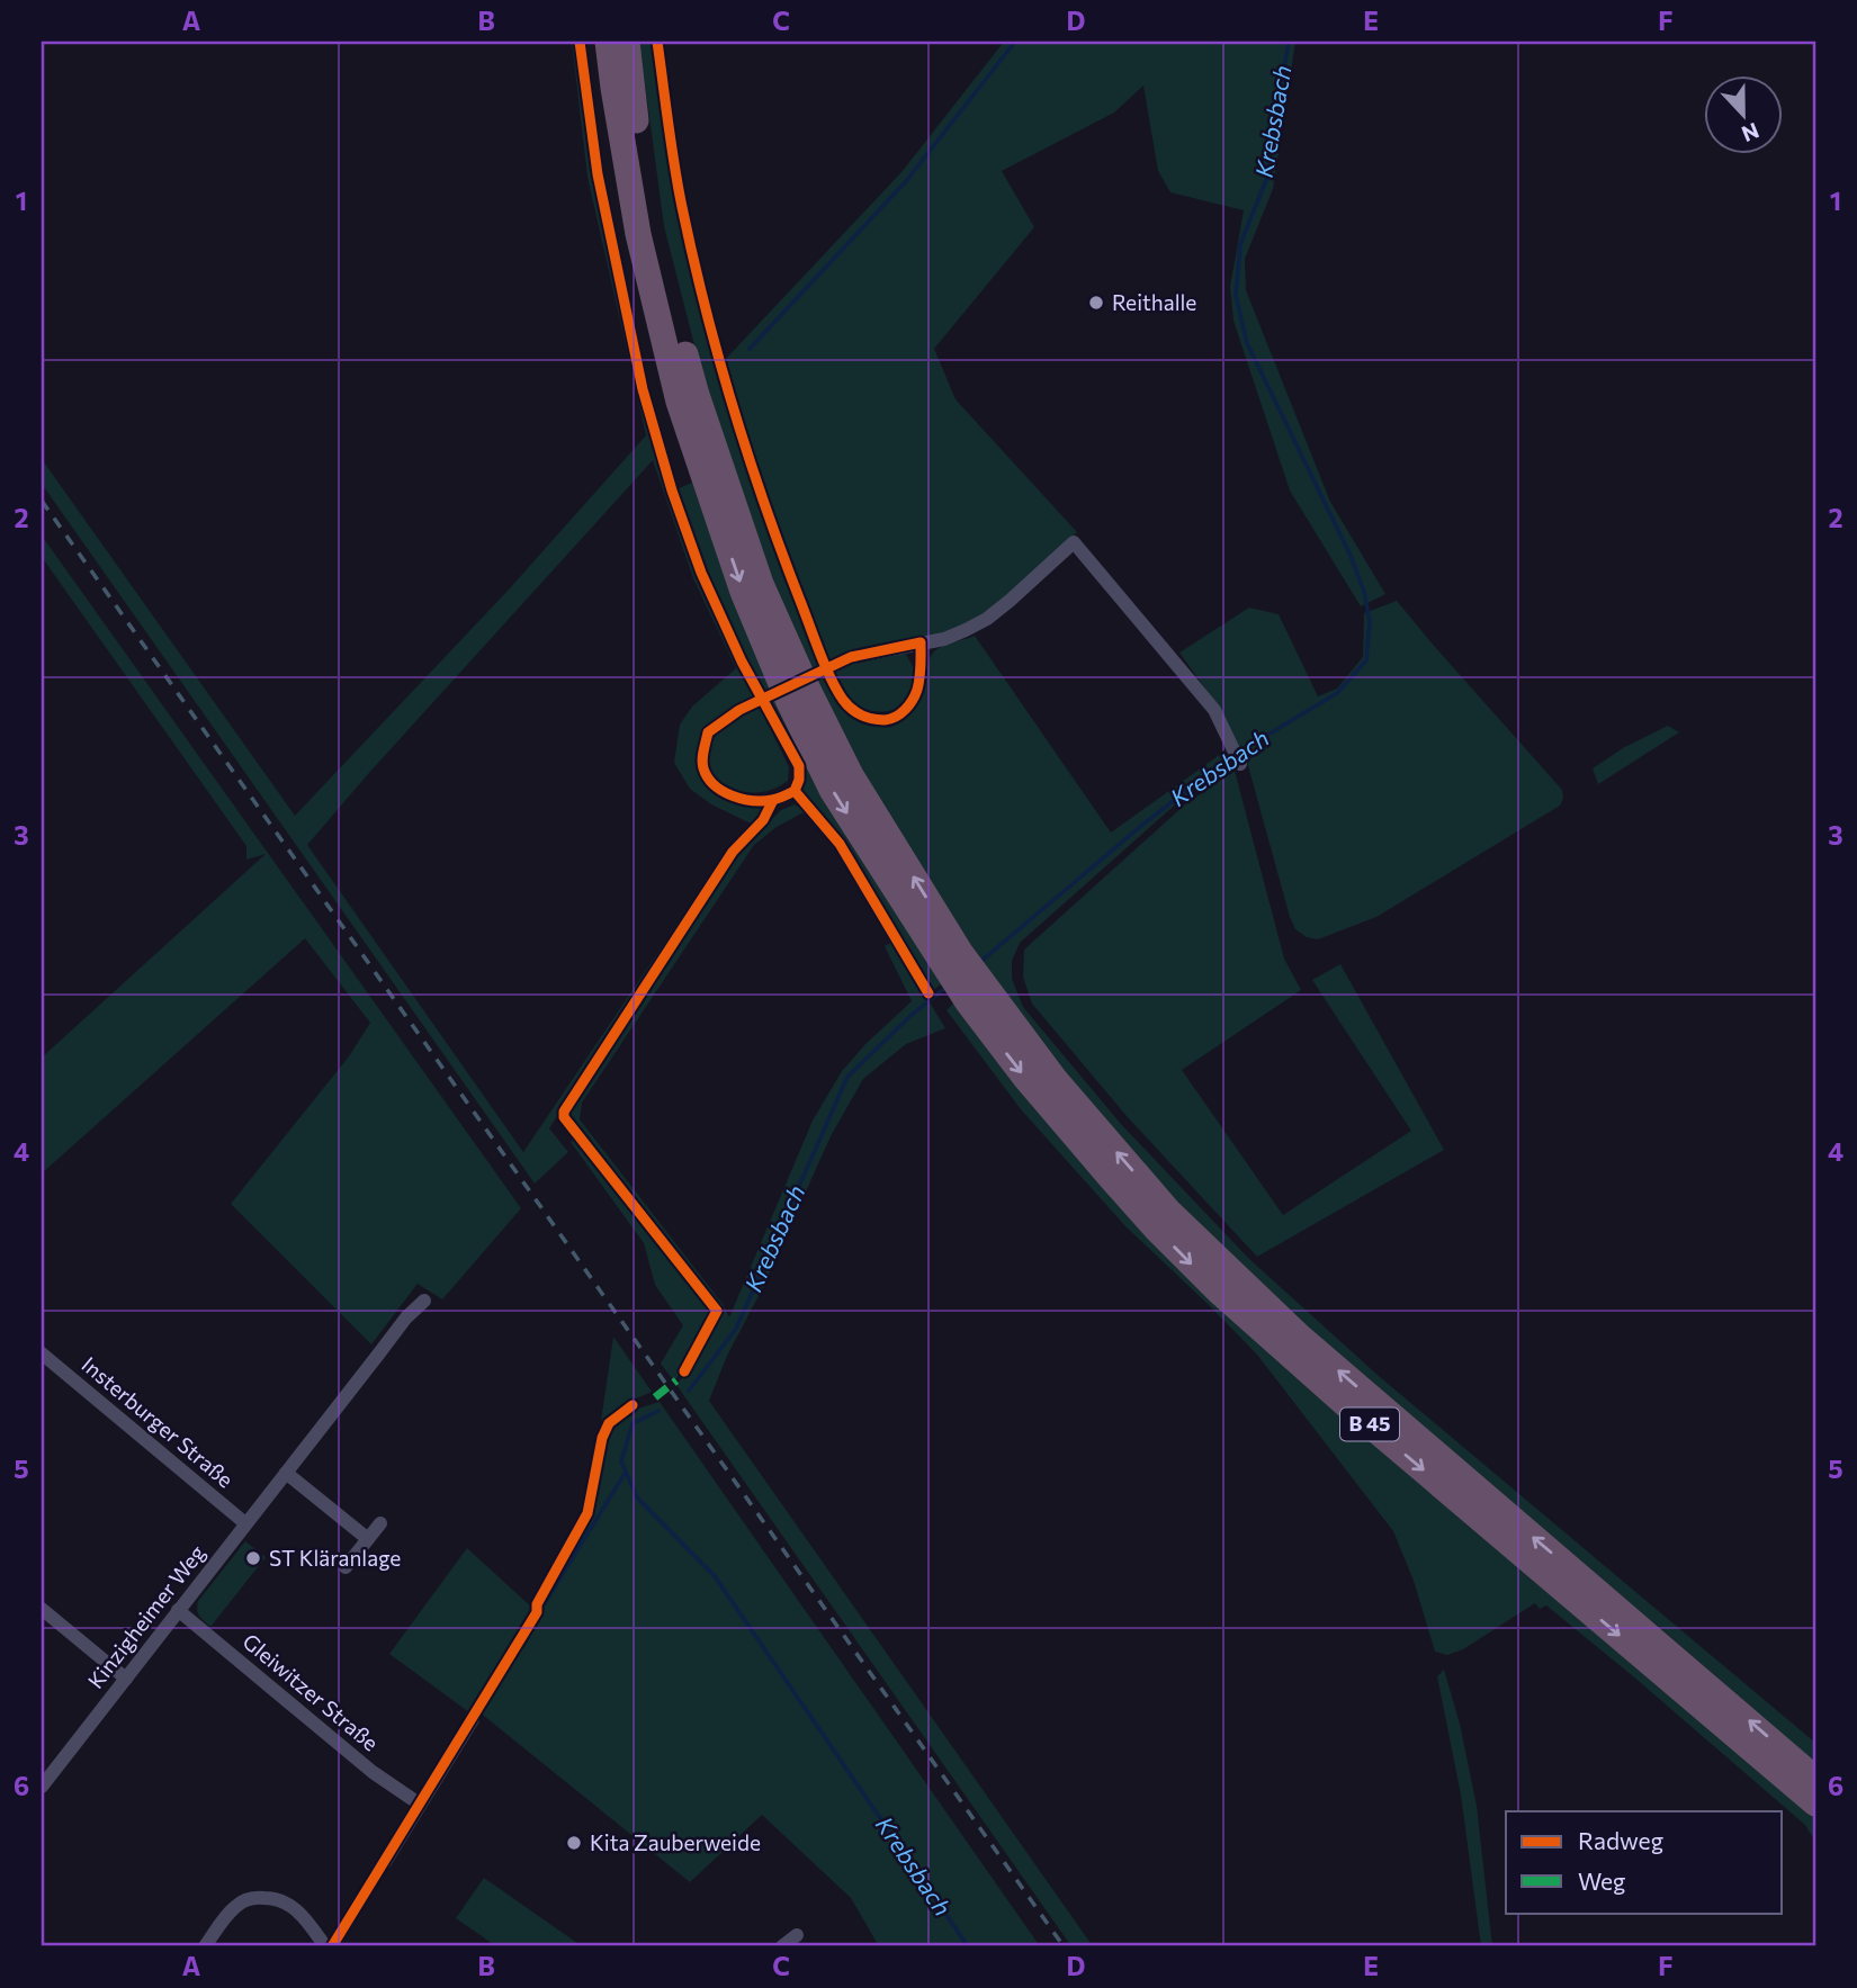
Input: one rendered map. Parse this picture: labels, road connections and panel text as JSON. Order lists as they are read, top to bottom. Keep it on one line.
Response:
{"streets":{"highway":["B 45"],"street":["Insterburger Straße","Kinzigheimer Weg","Gleiwitzer Straße"]},"crossings":[["Insterburger Straße","Kinzigheimer Weg"],["Kinzigheimer Weg","Gleiwitzer Straße"]],"water":["Krebsbach"],"places":["Reithalle","ST Kläranlage","Kita Zauberweide"],"legend":["Radweg","Weg"],"north":"bottom","grid":{"columns":["A","B","C","D","E","F"],"rows":["1","2","3","4","5","6"]}}
